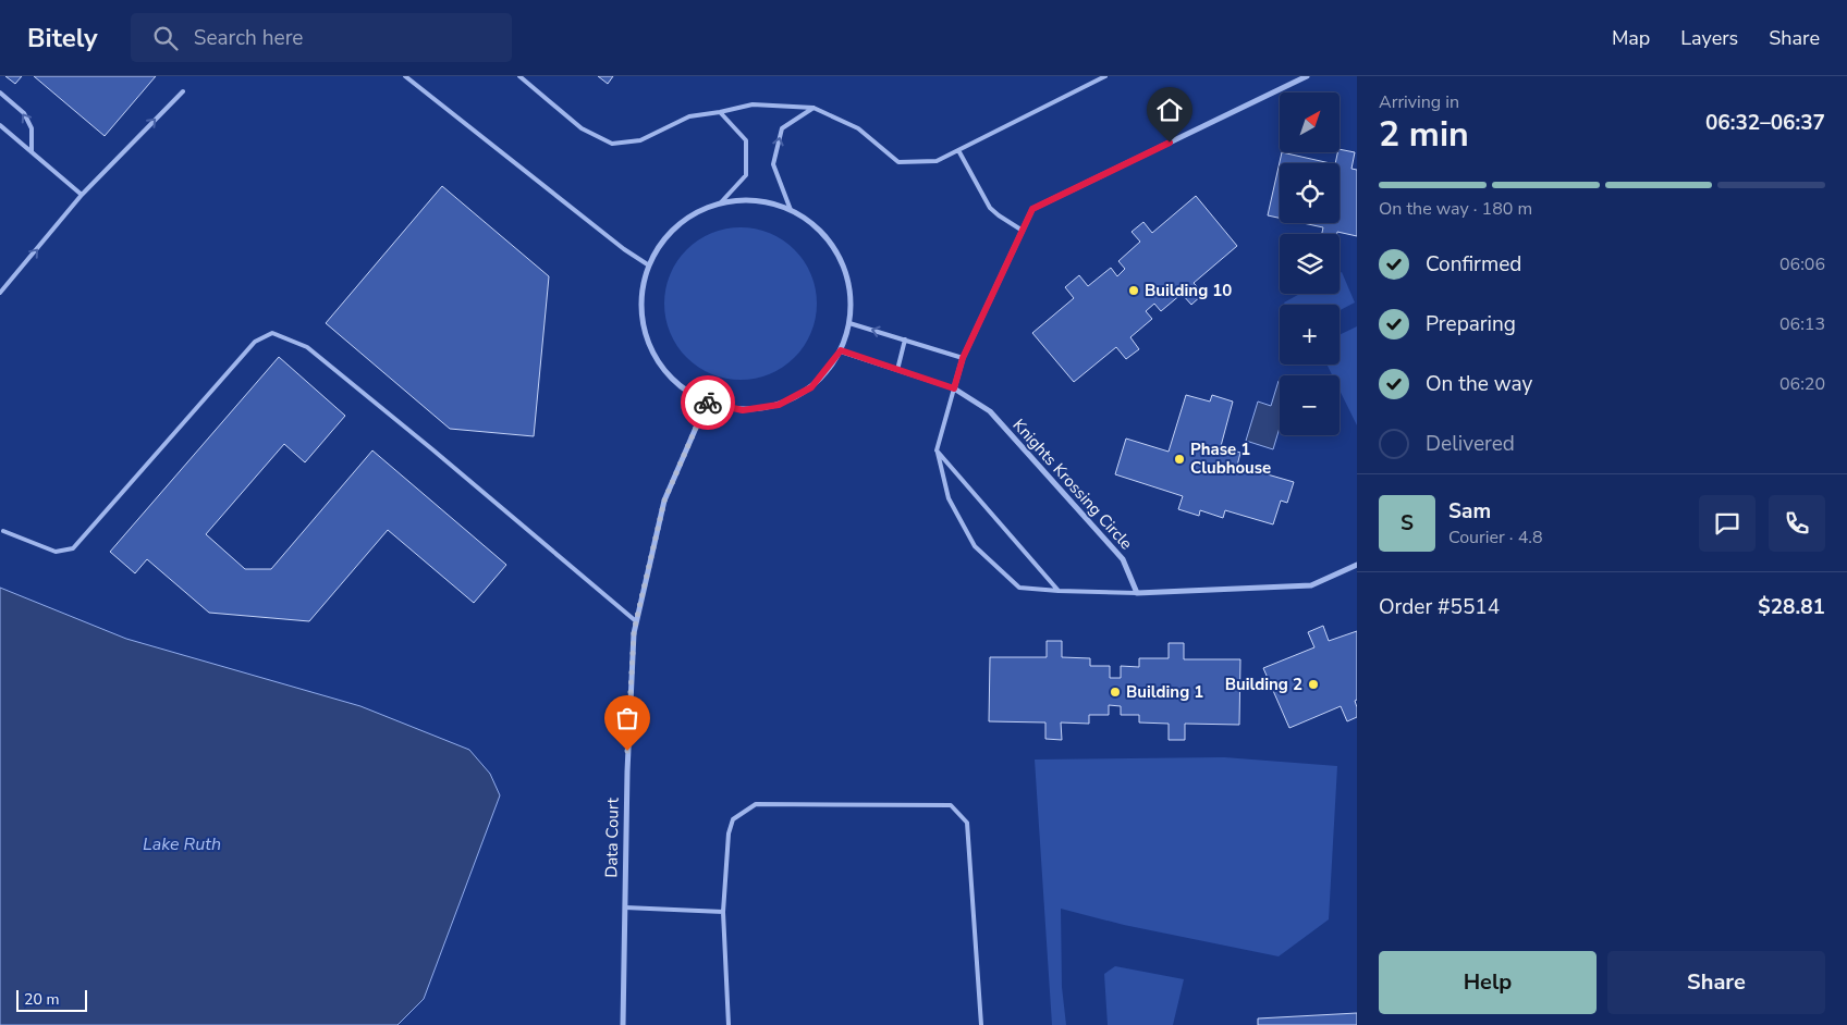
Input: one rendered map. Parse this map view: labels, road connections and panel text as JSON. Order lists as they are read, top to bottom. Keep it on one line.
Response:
{"streets":{"street":["Knights Krossing Circle","Data Court"]},"water":["Lake Ruth"],"places":["Building 10","Phase 1 Clubhouse","Building 2","Building 1"],"scale_bar":"20 m","north":"top right","page":{"header":"Bitely","search":"Search here","nav":["Map","Layers","Share"],"heading":["2 min","Arriving in","06:32–06:37"],"panel":["Sam","Courier · 4.8","Order #5514","$28.81"],"map_buttons":["+","−"],"bar":"On the way · 180 m","list":[["Confirmed","06:06"],["Preparing","06:13"],["On the way","06:20"],"Delivered"],"round":"S","buttons":["Help","Share"],"scale":"20 m"}}
